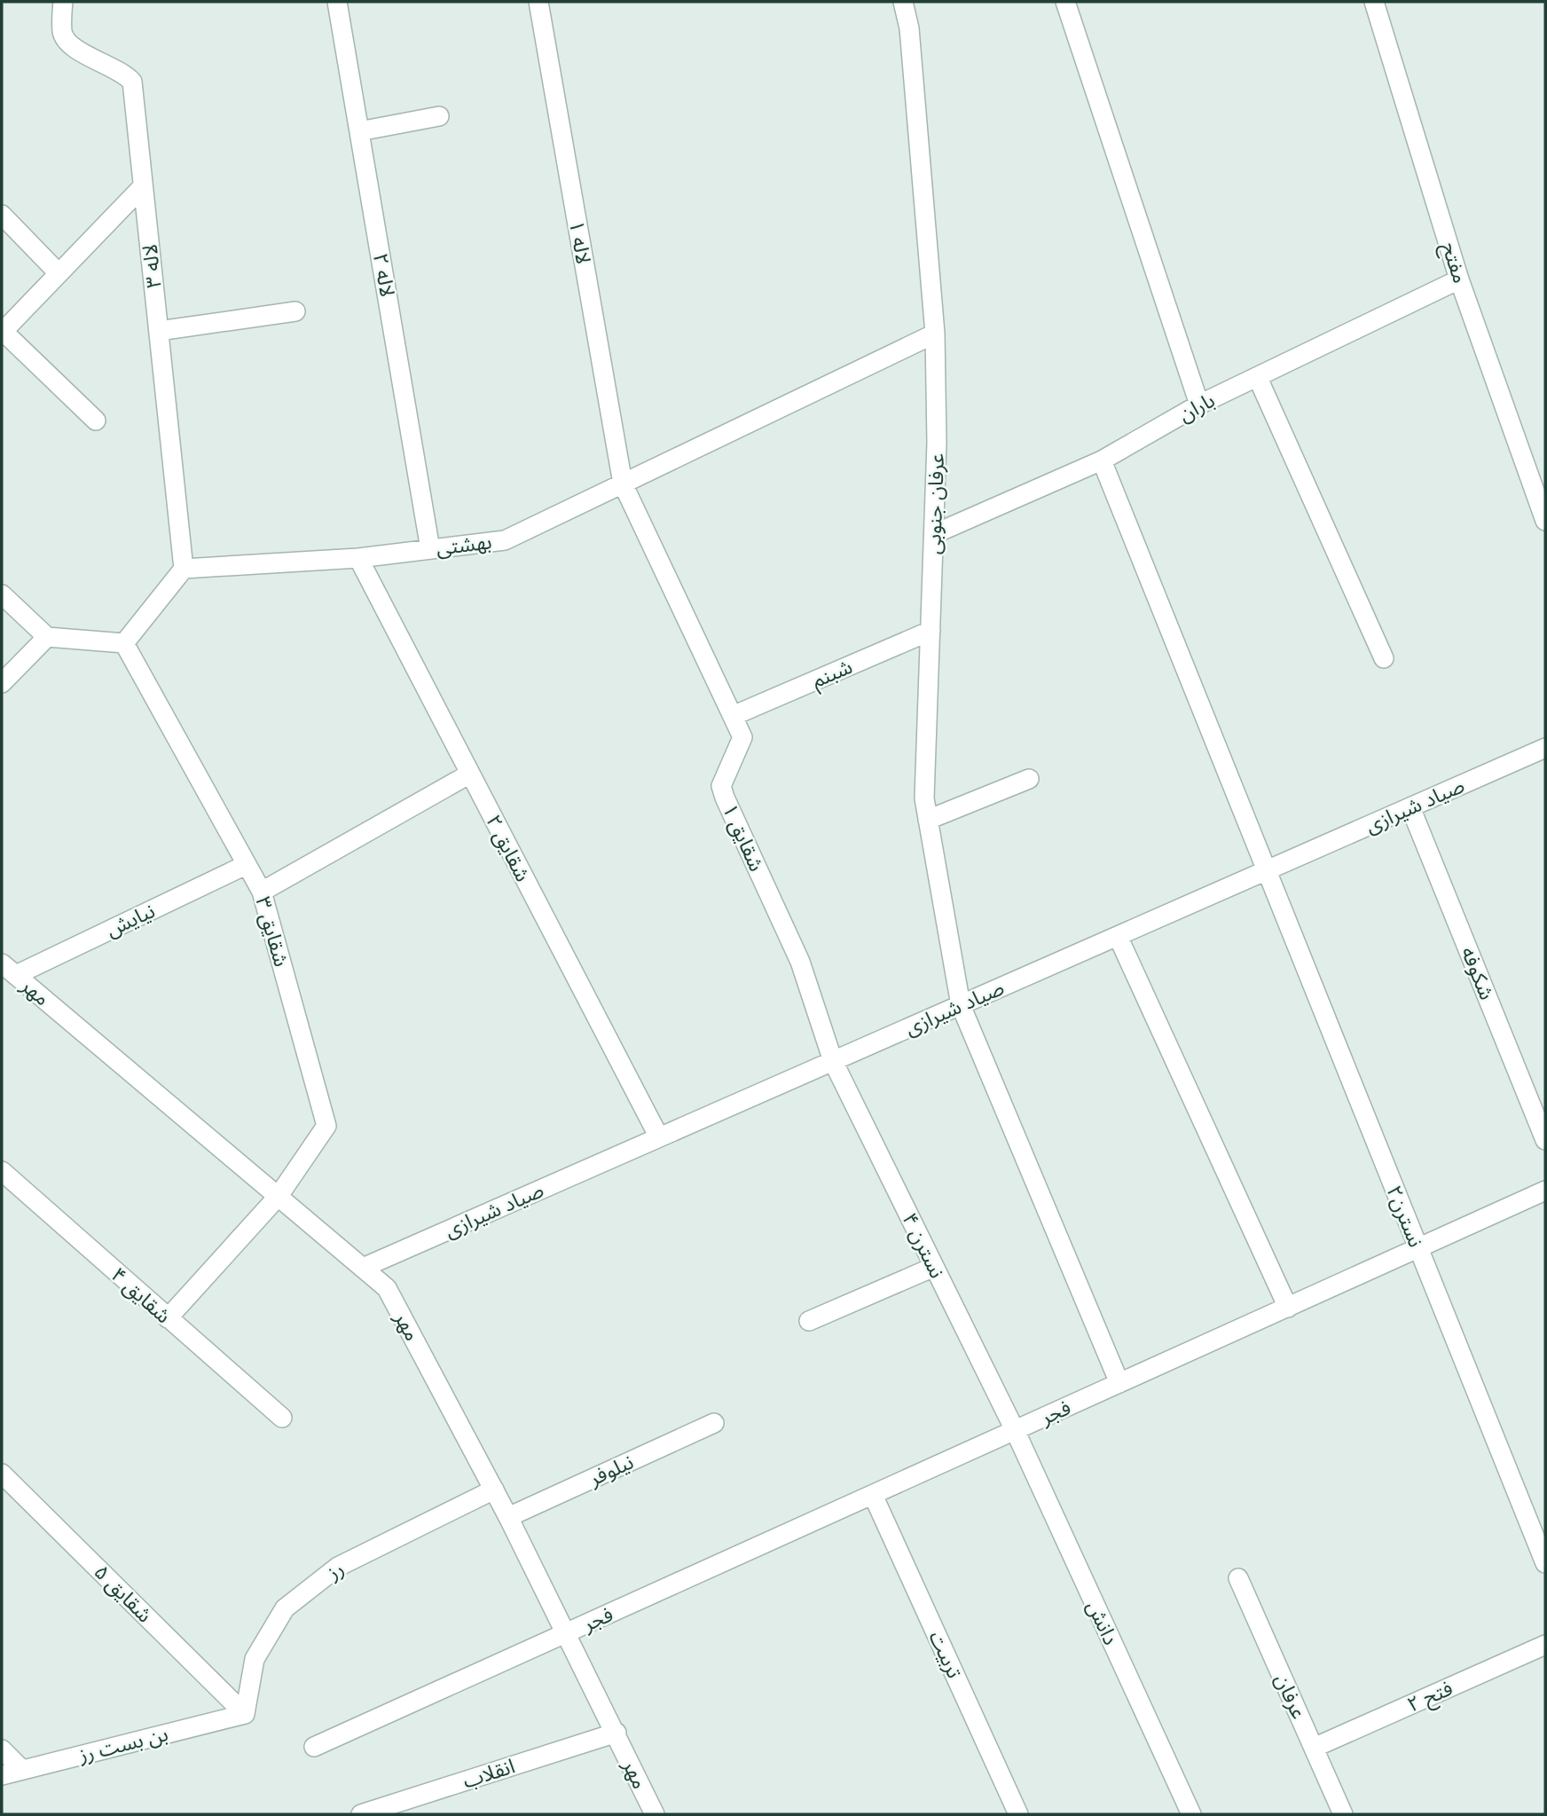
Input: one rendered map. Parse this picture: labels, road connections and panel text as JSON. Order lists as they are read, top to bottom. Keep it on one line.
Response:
{"streets":{"street":["لاله ۱","مفتح","لاله ۳","لاله ۲","باران","عرفان جنوبی","بهشتی","شبنم","صیاد شیرازی","شقایق ۱","شقایق ۲","نیایش","شقایق ۳","شکوفه","مهر","نسترن۲","نسترن ۴","شقایق ۴","فجر","نیلوفر","رز","شقایق ۵","دانش","تربیت","عرفان","فتح ۲","بن بست رز","انقلاب"]},"crossings":[["لاله ۱","بهشتی"],["لاله ۱","شقایق ۱"],["مفتح","باران"],["لاله ۳","بهشتی"],["لاله ۲","بهشتی"],["باران","عرفان جنوبی"],["باران","نسترن۲"],["عرفان جنوبی","بهشتی"],["عرفان جنوبی","شبنم"],["عرفان جنوبی","صیاد شیرازی"],["عرفان جنوبی","فجر"],["بهشتی","شقایق ۱"],["بهشتی","شقایق ۲"],["شبنم","شقایق ۱"],["صیاد شیرازی","شقایق ۱"],["صیاد شیرازی","شقایق ۲"],["صیاد شیرازی","شکوفه"],["صیاد شیرازی","مهر"],["صیاد شیرازی","نسترن۲"],["صیاد شیرازی","نسترن ۴"],["شقایق ۱","نسترن ۴"],["نیایش","شقایق ۳"],["نیایش","مهر"],["شقایق ۳","مهر"],["مهر","فجر"],["مهر","نیلوفر"],["مهر","رز"],["مهر","انقلاب"],["نسترن۲","فجر"],["نسترن ۴","فجر"],["نسترن ۴","دانش"],["فجر","دانش"],["فجر","تربیت"],["رز","شقایق ۵"],["رز","بن بست رز"],["شقایق ۵","بن بست رز"],["عرفان","فتح ۲"]]}
